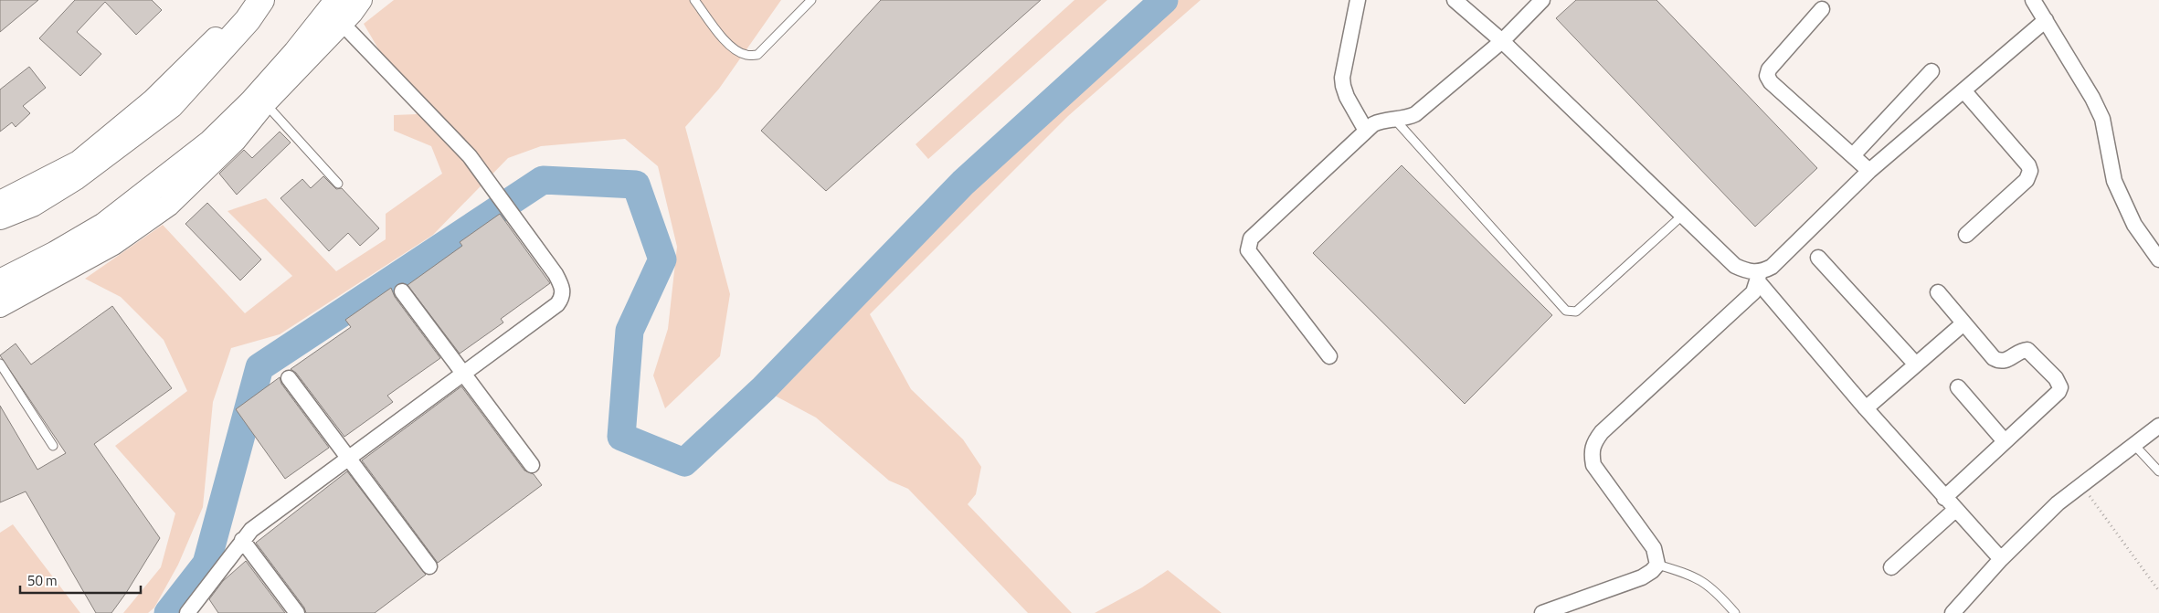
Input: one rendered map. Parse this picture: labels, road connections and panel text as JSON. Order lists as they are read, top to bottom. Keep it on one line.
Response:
{"scale_bar":"50 m"}
